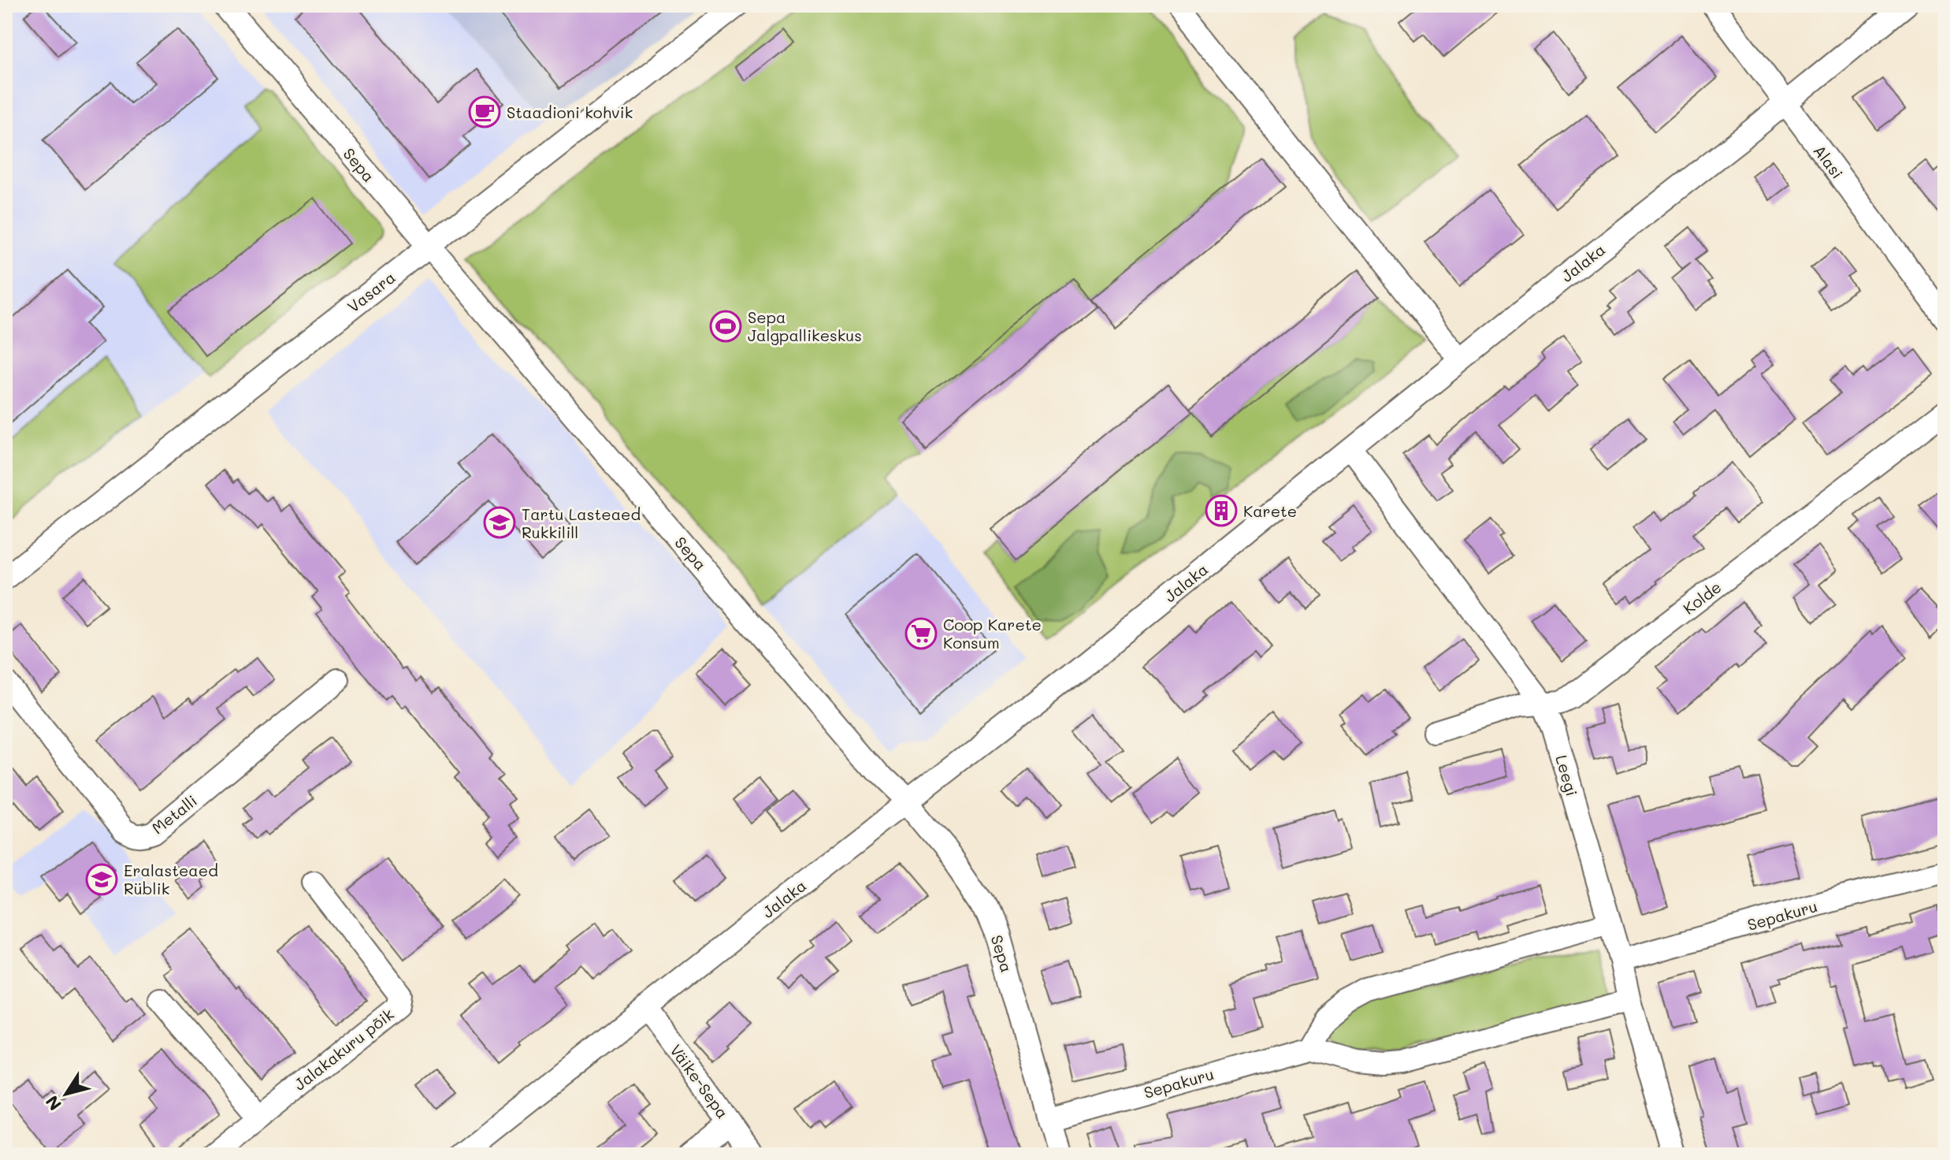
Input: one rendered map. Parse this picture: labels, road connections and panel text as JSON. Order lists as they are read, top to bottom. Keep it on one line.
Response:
{"streets":{"street":["Alasi","Sepa","Jalaka","Vasara","Kolde","Leegi","Metalli","Sepakuru","Jalakakuru põik","Väike-Sepa"]},"crossings":[["Alasi","Jalaka"],["Sepa","Jalaka"],["Sepa","Vasara"],["Sepa","Sepakuru"],["Jalaka","Leegi"],["Jalaka","Väike-Sepa"],["Kolde","Leegi"],["Leegi","Sepakuru"]],"places":{"cafe":["Staadioni kohvik"],"sports":["Sepa Jalgpallikeskus"],"building":["Karete"],"school or university":["Tartu Lasteaed Rukkilill","Eralasteaed Rüblik"],"supermarket":["Coop Karete Konsum"]},"north":"bottom left"}
